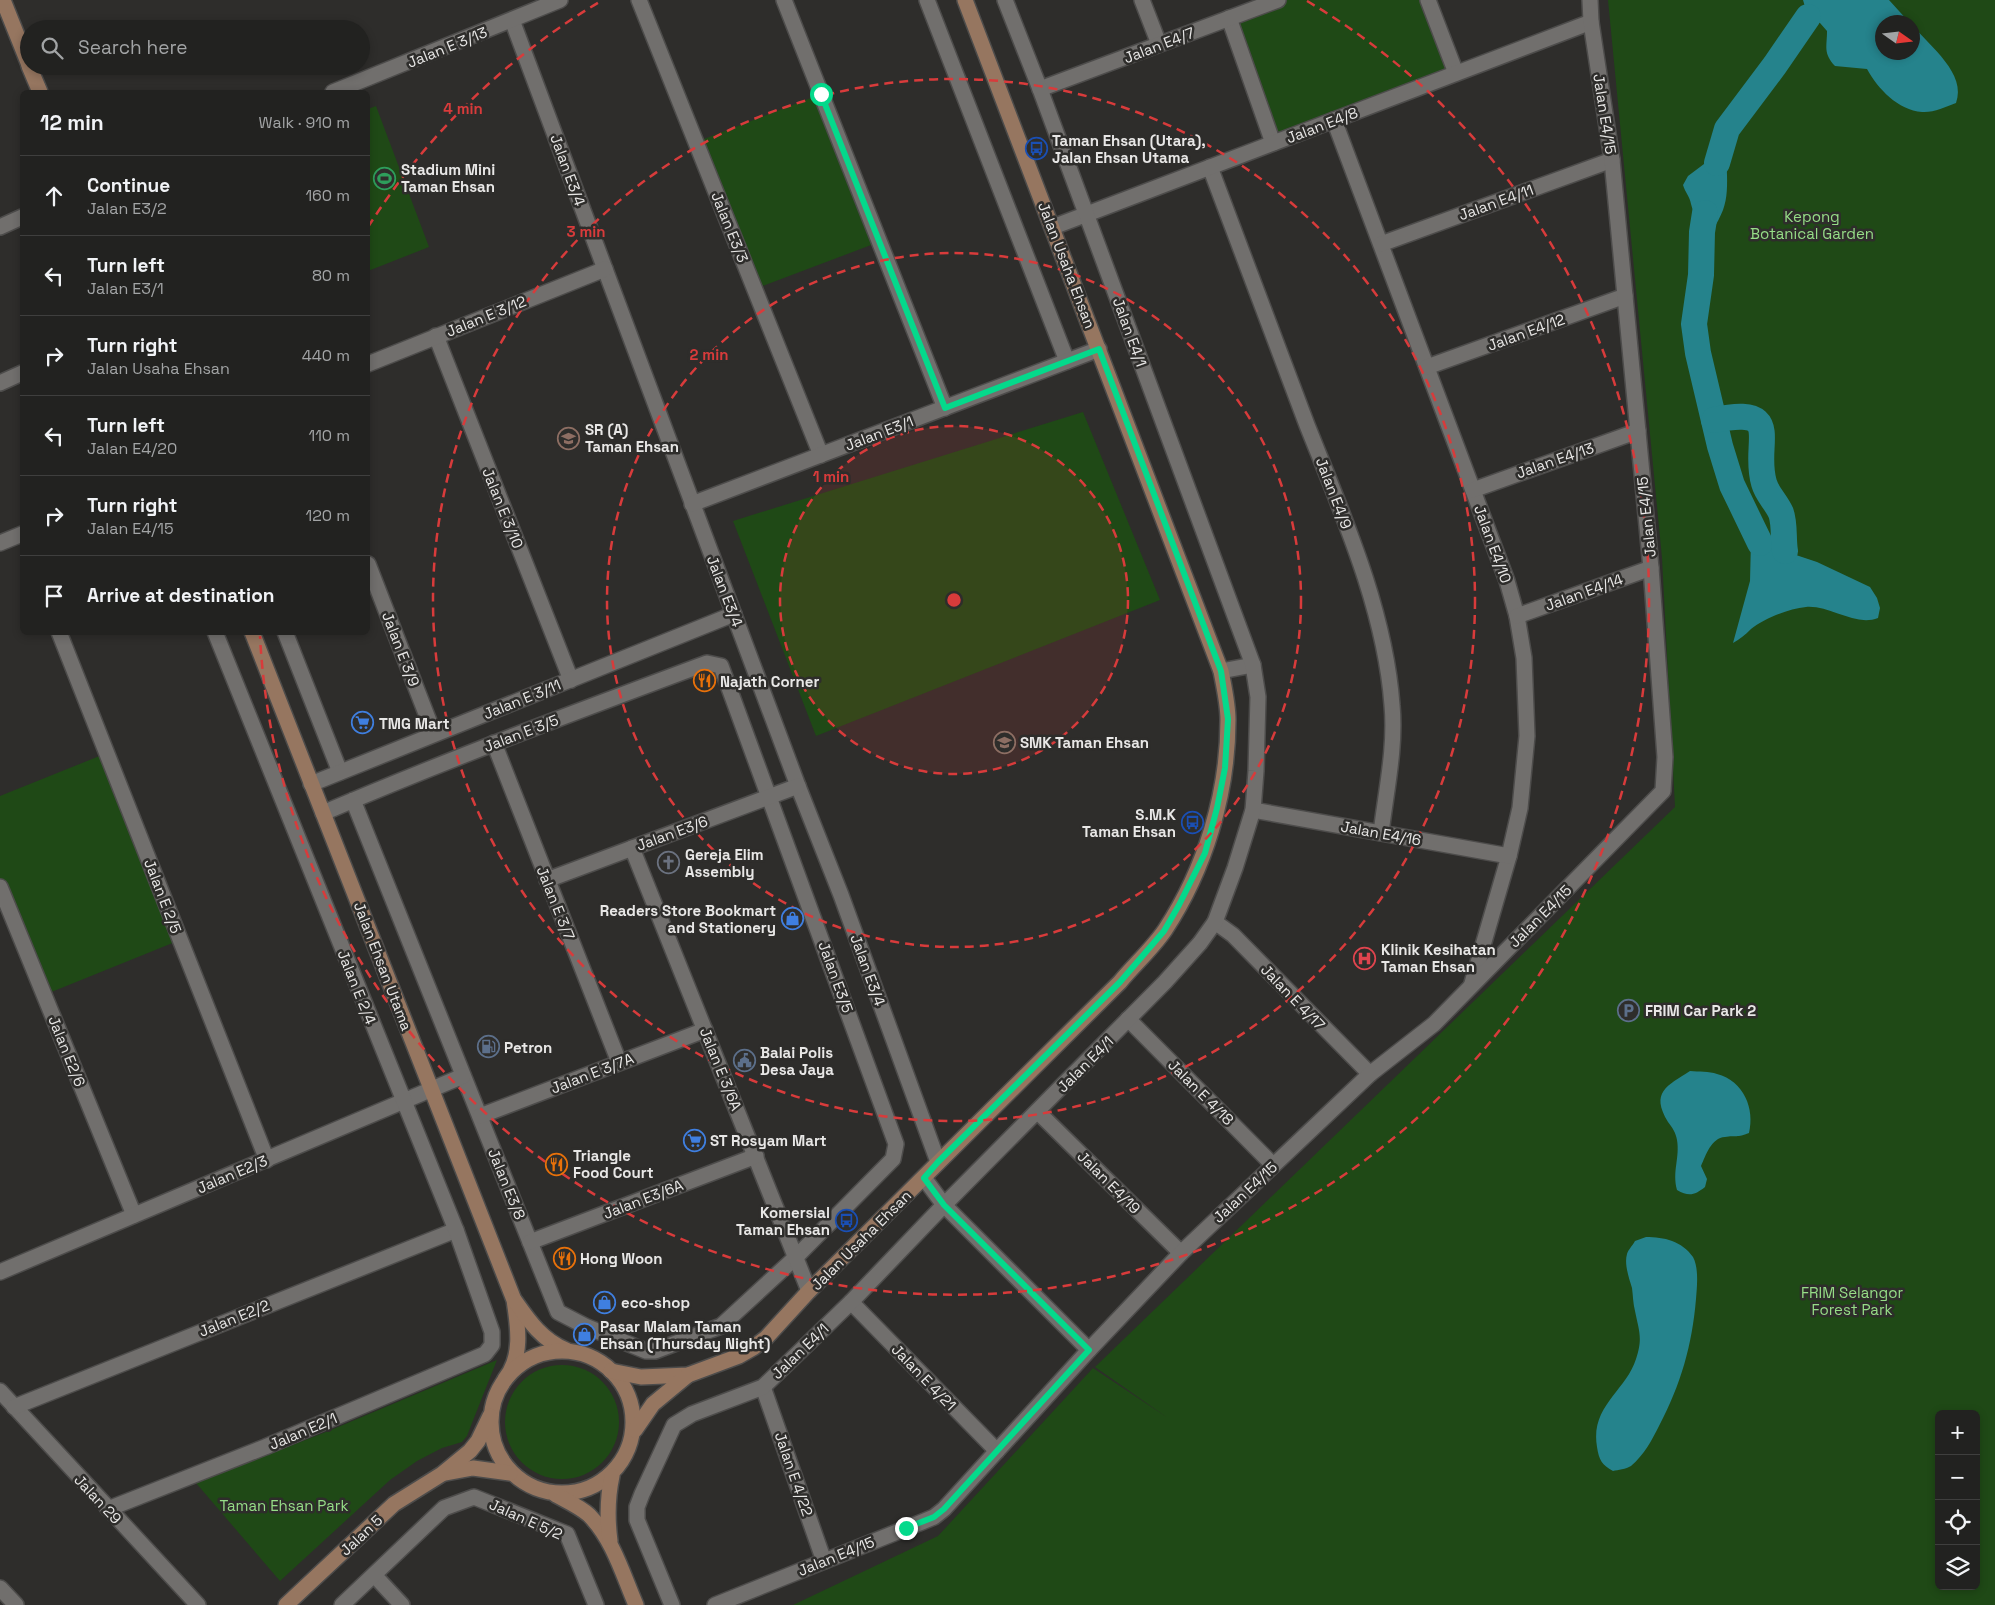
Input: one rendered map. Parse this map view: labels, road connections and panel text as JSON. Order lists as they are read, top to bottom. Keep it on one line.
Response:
{"streets":{"street":["Jalan E4/7","Jalan E 3/13","Jalan E4/15","Jalan E4/8","Jalan E3/4","Jalan E4/11","Jalan E3/3","Jalan Usaha Ehsan","Jalan E 3/12","Jalan E4/1","Jalan E4/12","Jalan E3/1","Jalan E4/13","Jalan E4/9","Jalan E 3/10","Jalan E4/10","Jalan E4/14","Jalan E 3/9","Jalan E 3/11","Jalan E 3/5","Jalan E3/6","Jalan E4/16","Jalan E 2/5","Jalan E 3/7","Jalan Ehsan Utama","Jalan E3/5","Jalan E 2/4","Jalan E 4/17","Jalan E2/6","Jalan E 3/6A","Jalan E 3/7A","Jalan E 4/18","Jalan E2/3","Jalan E4/19","Jalan E3/8","Jalan E3/6A","Jalan E2/2","Jalan E 4/21","Jalan E2/1","Jalan E 4/22","Jalan 29","Jalan E 5/2","Jalan 5"]},"crossings":[["Jalan E4/7","Jalan E4/1"],["Jalan E 3/13","Jalan E3/4"],["Jalan E4/15","Jalan E4/8"],["Jalan E4/15","Jalan E4/11"],["Jalan E4/15","Jalan E4/12"],["Jalan E4/15","Jalan E4/13"],["Jalan E4/15","Jalan E4/10"],["Jalan E4/15","Jalan E4/14"],["Jalan E4/15","Jalan E 4/17"],["Jalan E4/15","Jalan E 4/18"],["Jalan E4/15","Jalan E4/19"],["Jalan E4/15","Jalan E 4/21"],["Jalan E4/15","Jalan E 4/22"],["Jalan E4/8","Jalan Usaha Ehsan"],["Jalan E4/8","Jalan E4/1"],["Jalan E4/8","Jalan E4/9"],["Jalan E4/8","Jalan E4/10"],["Jalan E3/4","Jalan Usaha Ehsan"],["Jalan E3/4","Jalan E 3/12"],["Jalan E3/4","Jalan E3/1"],["Jalan E3/4","Jalan E 3/11"],["Jalan E3/4","Jalan E3/6"],["Jalan E4/11","Jalan E4/10"],["Jalan E3/3","Jalan E3/1"],["Jalan Usaha Ehsan","Jalan E3/1"],["Jalan Usaha Ehsan","Jalan Ehsan Utama"],["Jalan Usaha Ehsan","Jalan E 3/6A"],["Jalan Usaha Ehsan","Jalan 5"],["Jalan E 3/12","Jalan E 3/10"],["Jalan E4/1","Jalan E4/16"],["Jalan E4/1","Jalan E 4/17"],["Jalan E4/1","Jalan E 4/18"],["Jalan E4/1","Jalan E4/19"],["Jalan E4/1","Jalan E 4/21"],["Jalan E4/1","Jalan E 4/22"],["Jalan E4/12","Jalan E4/10"],["Jalan E4/13","Jalan E4/10"],["Jalan E4/9","Jalan E4/16"],["Jalan E 3/10","Jalan E 3/11"],["Jalan E4/10","Jalan E4/14"],["Jalan E4/10","Jalan E4/16"],["Jalan E 3/9","Jalan E 3/11"],["Jalan E 3/11","Jalan Ehsan Utama"],["Jalan E 3/5","Jalan E 3/7"],["Jalan E 3/5","Jalan Ehsan Utama"],["Jalan E 3/5","Jalan E3/5"],["Jalan E 3/5","Jalan E3/8"],["Jalan E3/6","Jalan E 3/7"],["Jalan E3/6","Jalan E3/5"],["Jalan E3/6","Jalan E 3/6A"],["Jalan E 2/5","Jalan E2/3"],["Jalan E 3/7","Jalan E 3/7A"],["Jalan Ehsan Utama","Jalan E2/3"],["Jalan Ehsan Utama","Jalan 5"],["Jalan E3/5","Jalan E 3/6A"],["Jalan E3/5","Jalan E3/8"],["Jalan E 2/4","Jalan E2/3"],["Jalan E 2/4","Jalan E2/2"],["Jalan E 2/4","Jalan E2/1"],["Jalan E2/6","Jalan E2/3"],["Jalan E 3/6A","Jalan E 3/7A"],["Jalan E 3/6A","Jalan E3/8"],["Jalan E 3/6A","Jalan E3/6A"],["Jalan E 3/7A","Jalan E3/8"],["Jalan E2/3","Jalan E3/8"],["Jalan E3/8","Jalan E3/6A"],["Jalan E2/2","Jalan 29"],["Jalan E2/1","Jalan 29"]],"parks":["Kepong Botanical Garden","FRIM Selangor Forest Park","Taman Ehsan Park"],"places":{"bus stop":["Taman Ehsan (Utara), Jalan Ehsan Utama","S.M.K Taman Ehsan","Komersial Taman Ehsan"],"sports":["Stadium Mini Taman Ehsan"],"school or university":["SR (A) Taman Ehsan","SMK Taman Ehsan"],"restaurant":["Najath Corner","Triangle Food Court","Hong Woon"],"supermarket":["TMG Mart","ST Rosyam Mart"],"church":["Gereja Elim Assembly"],"shop":["Readers Store Bookmart and Stationery","eco-shop","Pasar Malam Taman Ehsan (Thursday Night)"],"hospital":["Klinik Kesihatan Taman Ehsan"],"parking":["FRIM Car Park 2"],"fuel station":["Petron"],"public building":["Balai Polis Desa Jaya"]},"north":"right","page":{"search":"Search here","heading":["12 min","Walk · 910 m"],"list":[["Continue","Jalan E3/2","160 m"],["Turn left","Jalan E3/1","80 m"],["Turn right","Jalan Usaha Ehsan","440 m"],["Turn left","Jalan E4/20","110 m"],["Turn right","Jalan E4/15","120 m"],"Arrive at destination"],"map_buttons":["+","−"]},"rings":["4 min","3 min","2 min","1 min"]}
